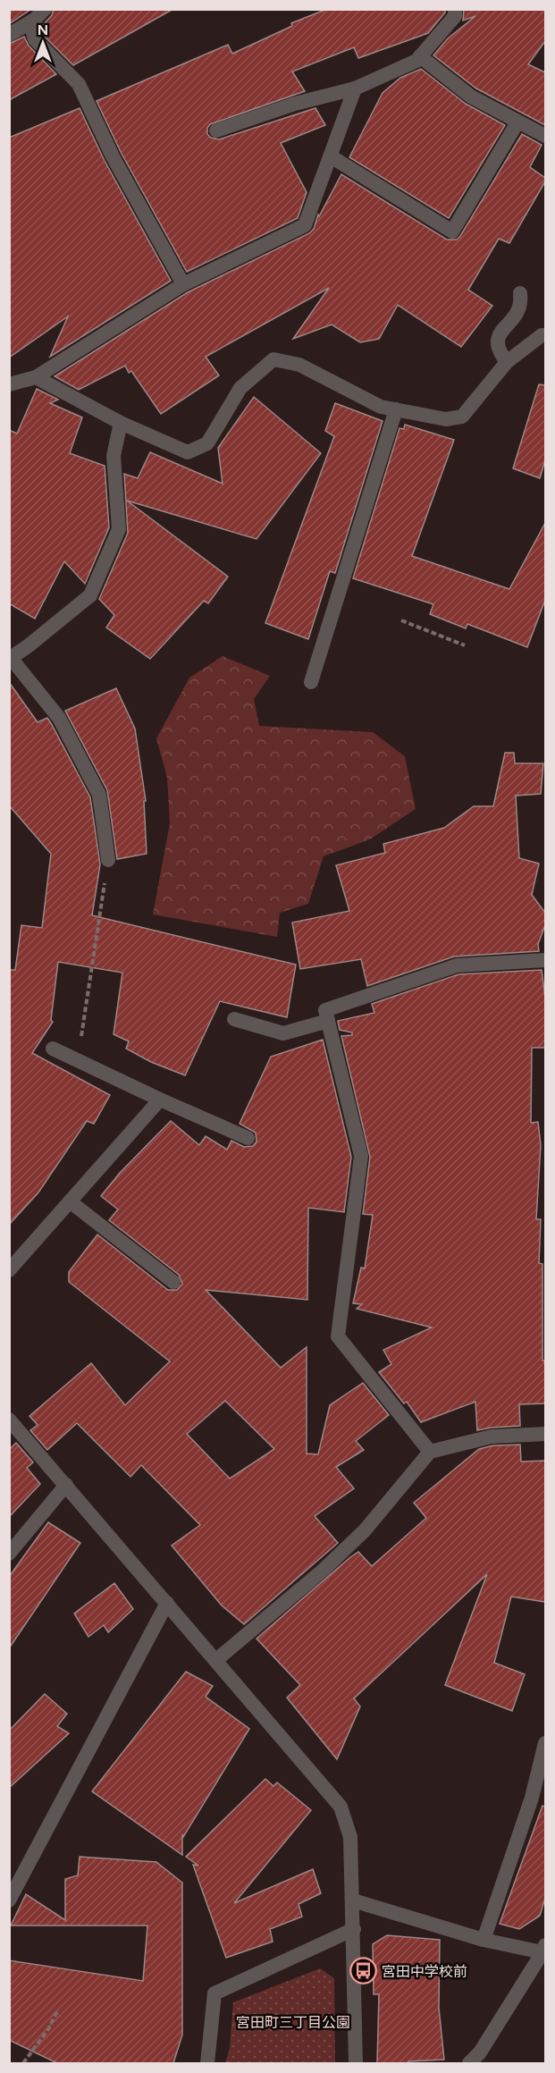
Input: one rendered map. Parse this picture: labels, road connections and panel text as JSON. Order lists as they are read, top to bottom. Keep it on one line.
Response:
{"parks":["宮田町三丁目公園"],"places":{"bus stop":["宮田中学校前"]},"north":"top"}
